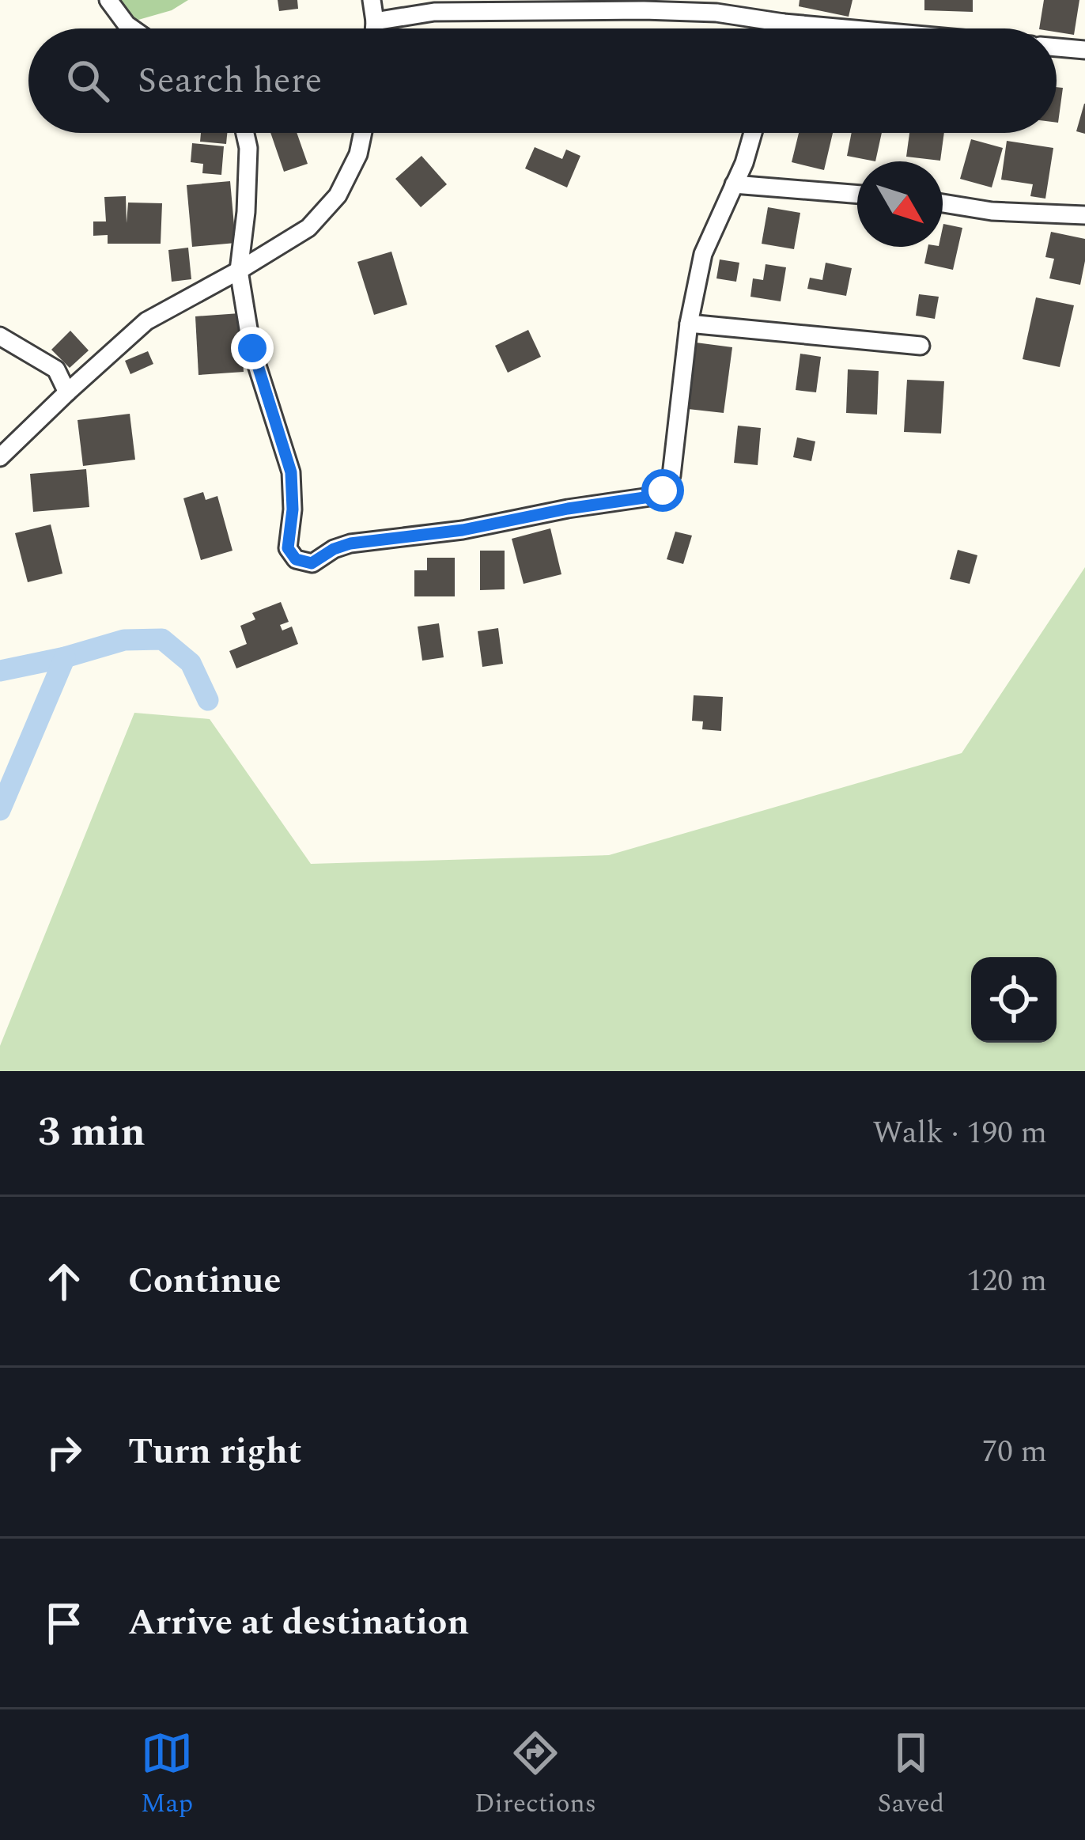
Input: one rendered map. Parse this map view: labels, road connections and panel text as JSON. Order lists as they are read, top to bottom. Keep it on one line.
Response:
{"north":"bottom right","page":{"search":"Search here","heading":["3 min","Walk · 190 m"],"list":[["Continue","120 m"],["Turn right","70 m"],"Arrive at destination"],"nav":["Map","Directions","Saved"]}}
